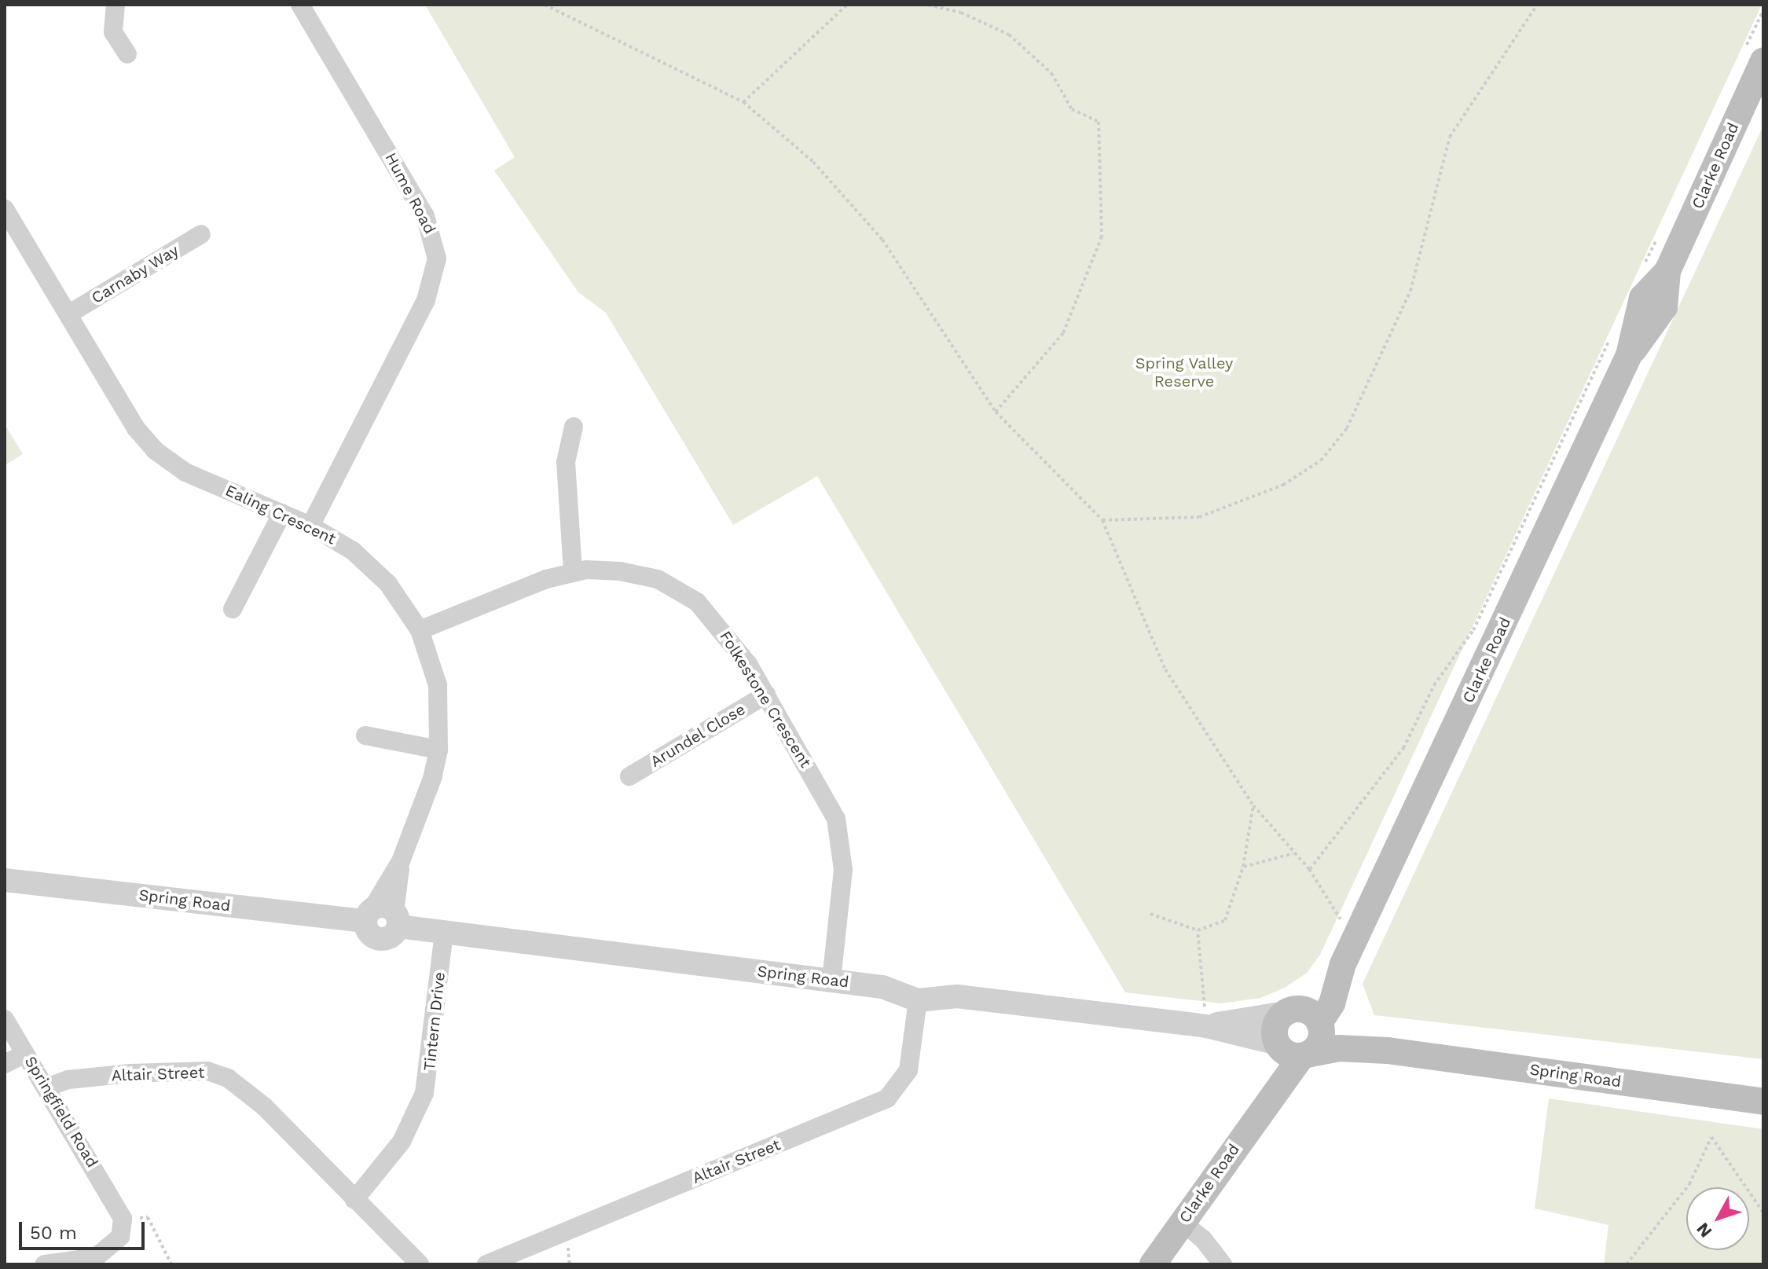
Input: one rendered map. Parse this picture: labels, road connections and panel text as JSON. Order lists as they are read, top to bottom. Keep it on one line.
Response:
{"streets":{"main road":["Clarke Road","Spring Road"],"street":["Hume Road","Carnaby Way","Ealing Crescent","Folkestone Crescent","Arundel Close","Tintern Drive","Altair Street","Springfield Road"]},"crossings":[["Clarke Road","Spring Road"],["Hume Road","Ealing Crescent"],["Carnaby Way","Ealing Crescent"],["Ealing Crescent","Folkestone Crescent"],["Ealing Crescent","Spring Road"],["Folkestone Crescent","Arundel Close"],["Folkestone Crescent","Spring Road"],["Spring Road","Tintern Drive"],["Spring Road","Altair Street"],["Tintern Drive","Altair Street"],["Altair Street","Springfield Road"]],"parks":["Spring Valley Reserve"],"scale_bar":"50 m","north":"bottom left"}
